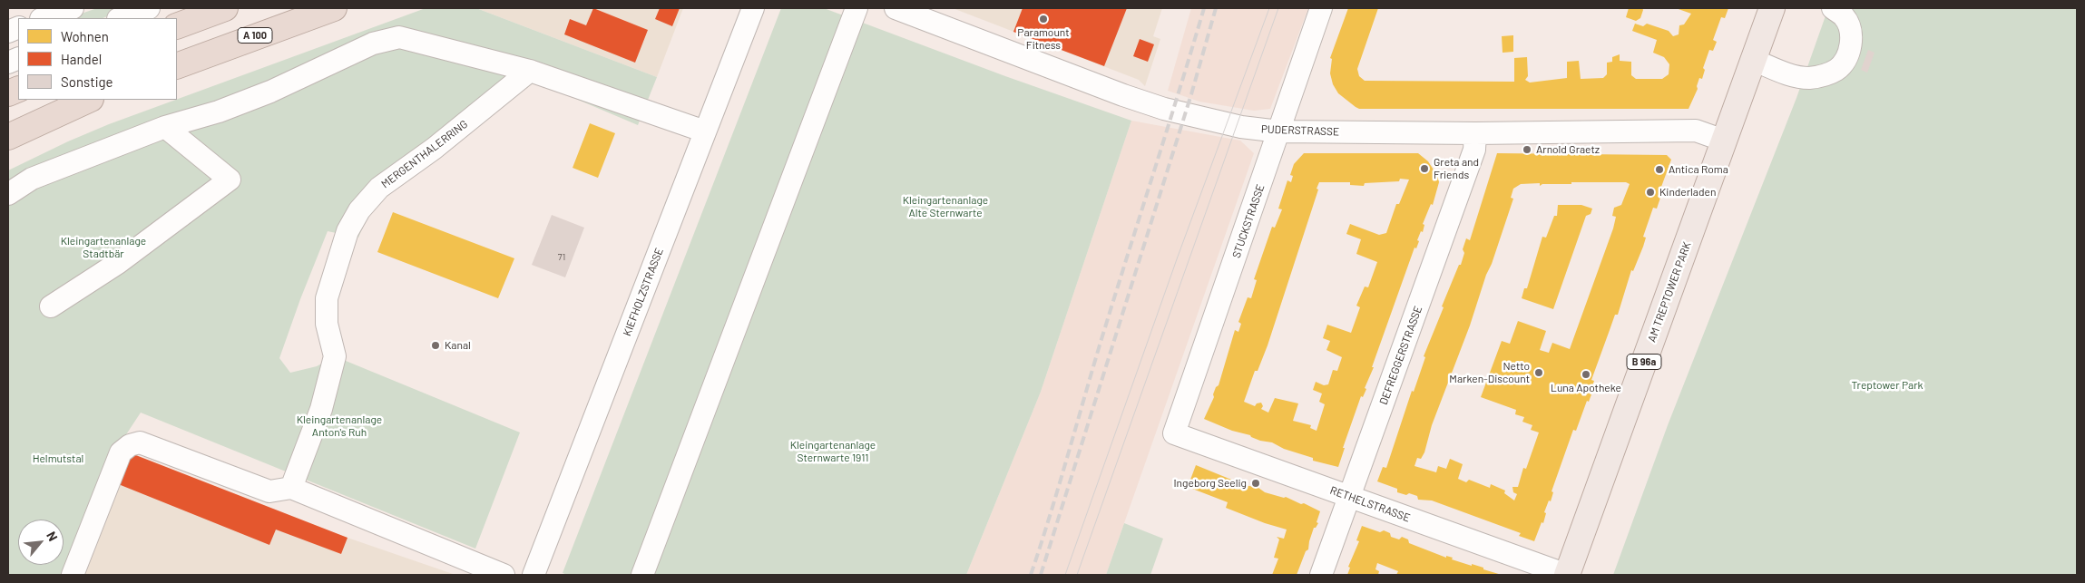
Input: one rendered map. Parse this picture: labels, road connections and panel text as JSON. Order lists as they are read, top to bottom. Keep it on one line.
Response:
{"streets":{"highway":["A 100"],"main road":["AM TREPTOWER PARK","B 96a"],"street":["PUDERSTRASSE","MERGENTHALERRING","STUCKSTRASSE","KIEFHOLZSTRASSE","DEFREGGERSTRASSE","RETHELSTRASSE"]},"crossings":[["PUDERSTRASSE","STUCKSTRASSE"],["PUDERSTRASSE","AM TREPTOWER PARK"],["PUDERSTRASSE","DEFREGGERSTRASSE"],["STUCKSTRASSE","RETHELSTRASSE"],["AM TREPTOWER PARK","RETHELSTRASSE"],["DEFREGGERSTRASSE","RETHELSTRASSE"]],"parks":["Kleingartenanlage Alte Sternwarte","Kleingartenanlage Stadtbär","Treptower Park","Kleingartenanlage Anton's Ruh","Kleingartenanlage Sternwarte 1911","Helmutstal"],"places":["Paramount Fitness","Arnold Graetz","Greta and Friends","Antica Roma","Kinderladen","Kanal","Netto Marken-Discount","Luna Apotheke","Ingeborg Seelig"],"house_numbers":["71"],"legend":["Wohnen","Handel","Sonstige"],"north":"top right"}
